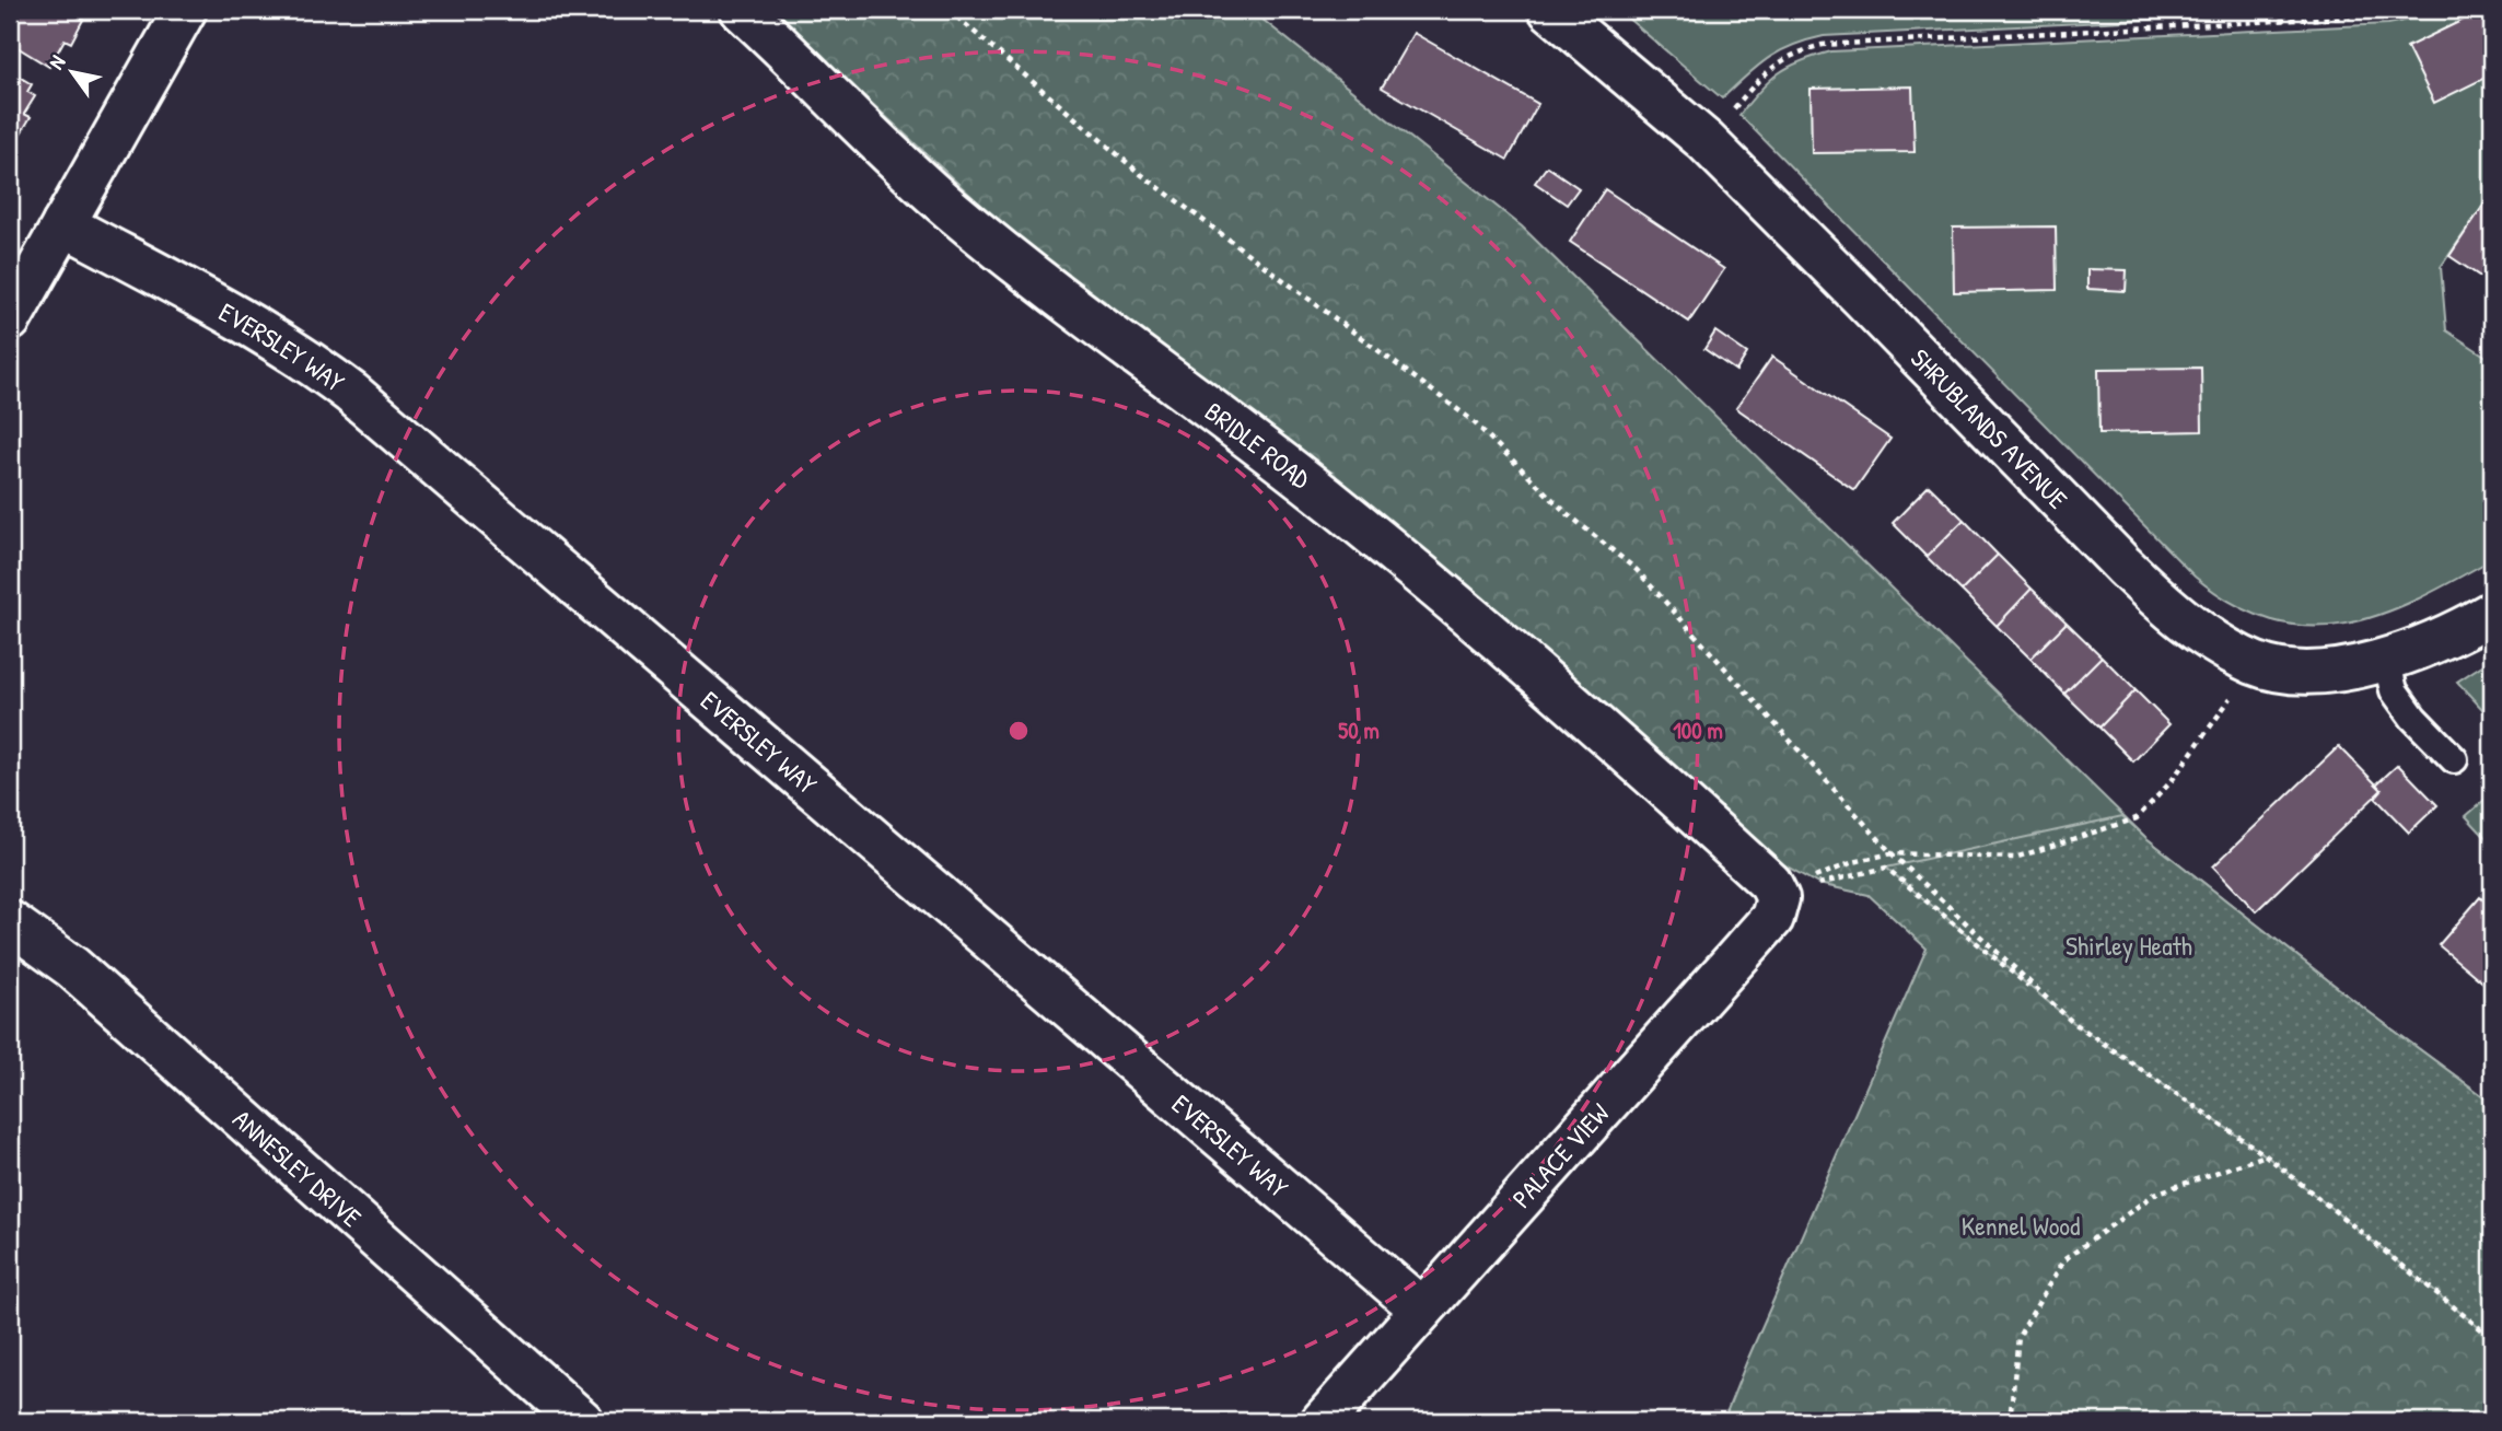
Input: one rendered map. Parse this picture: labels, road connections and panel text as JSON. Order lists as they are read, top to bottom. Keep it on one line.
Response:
{"streets":{"street":["EVERSLEY WAY","SHRUBLANDS AVENUE","BRIDLE ROAD","PALACE VIEW","ANNESLEY DRIVE"]},"crossings":[["EVERSLEY WAY","PALACE VIEW"],["BRIDLE ROAD","PALACE VIEW"]],"parks":["Shirley Heath","Kennel Wood"],"north":"top left","rings":["50 m","100 m"]}
